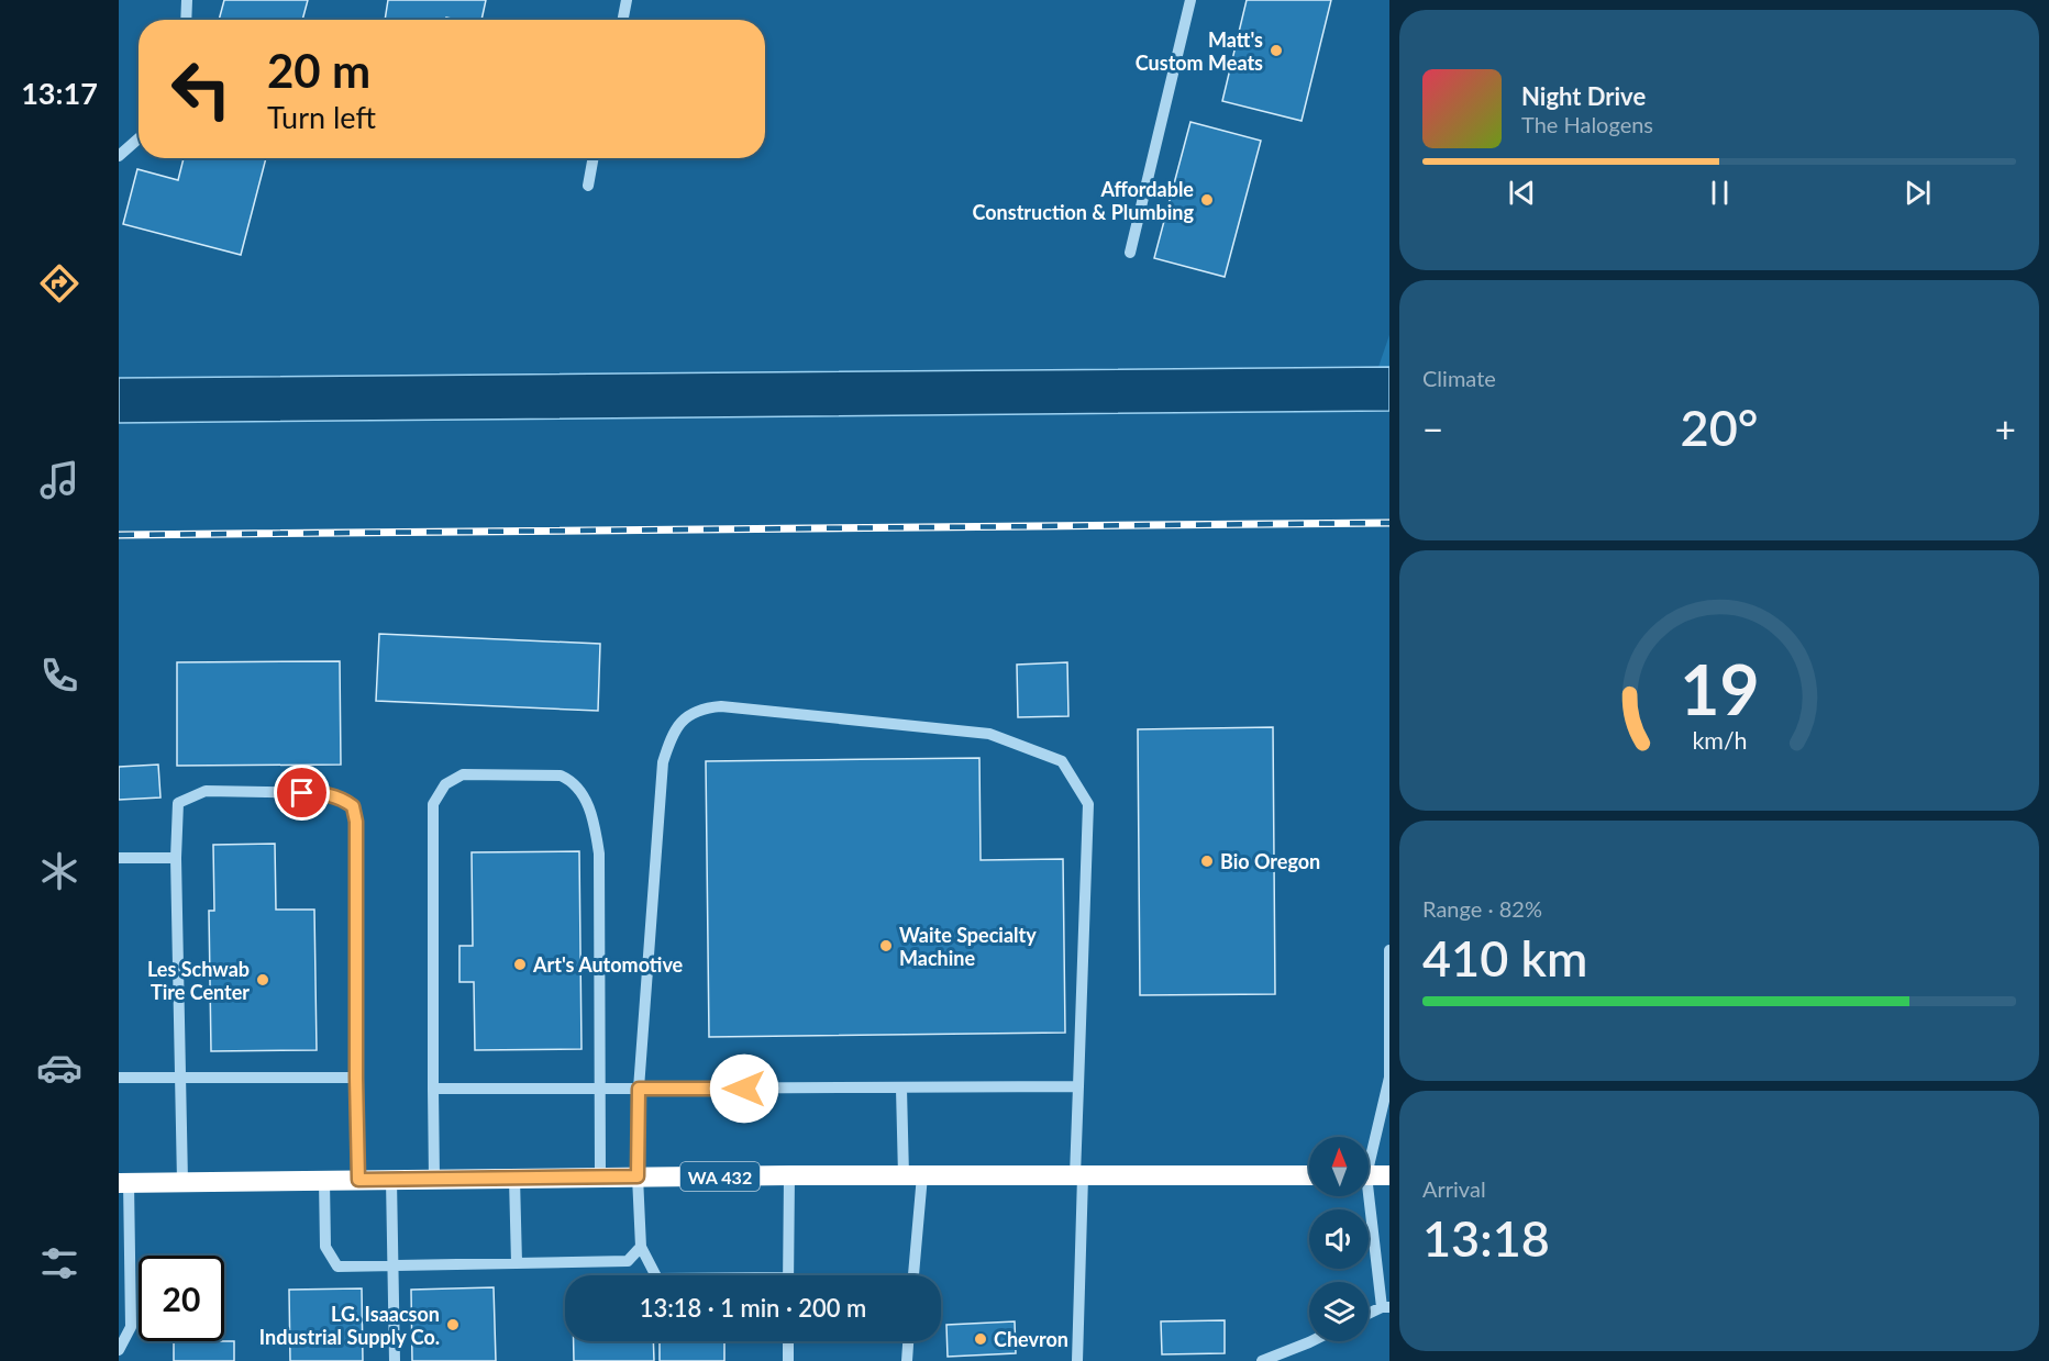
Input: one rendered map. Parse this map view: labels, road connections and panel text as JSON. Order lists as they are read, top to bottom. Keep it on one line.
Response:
{"streets":{"highway":["WA 432"]},"places":["Matt's Custom Meats","Affordable Construction & Plumbing","Bio Oregon","Waite Specialty Machine","Art's Automotive","Les Schwab Tire Center","LG. Isaacson Industrial Supply Co.","Chevron"],"north":"top","page":{"tabs":"13:17","turn":["20 m","Turn left"],"song":["Night Drive","The Halogens"],"tile":["Climate",["Range · 82%","410 km"],["Arrival","13:18"]],"heat":["−","20°","+"],"limit":"20","trip":"13:18 · 1 min · 200 m","gauge":["19","km/h"]}}
